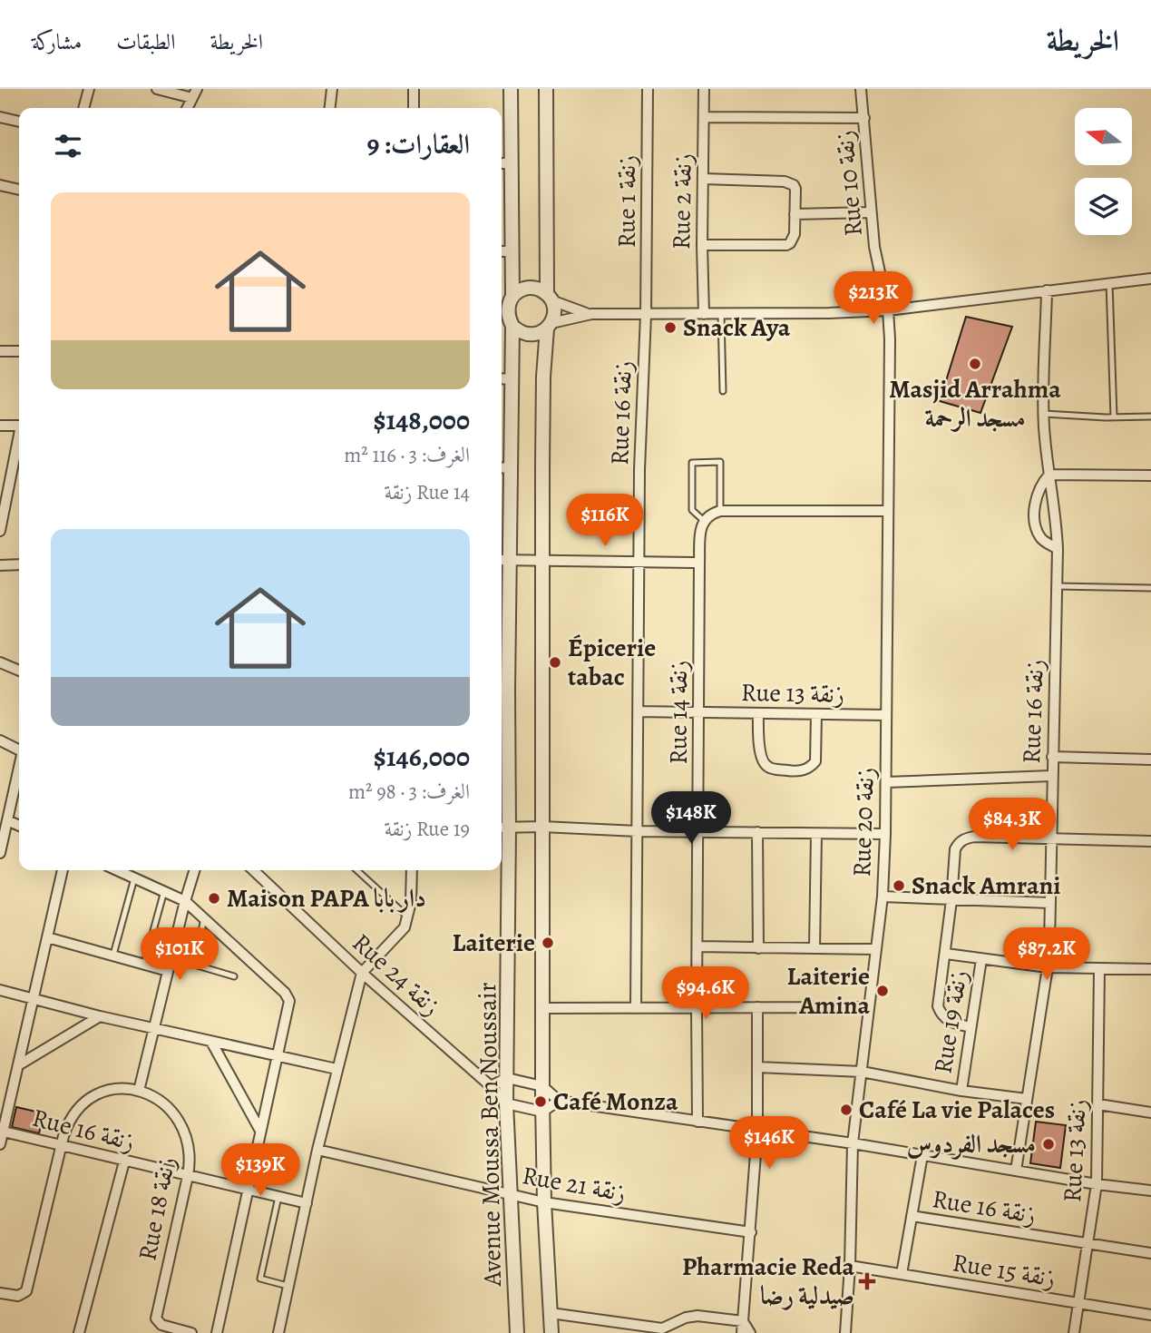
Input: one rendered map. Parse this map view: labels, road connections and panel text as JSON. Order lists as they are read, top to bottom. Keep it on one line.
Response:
{"streets":{"street":["Rue 10 زنقة","Rue 1 زنقة","Rue 2 زنقة","Rue 16 زنقة","Rue 13 زنقة","Rue 14 زنقة","Rue 20 زنقة","Rue 24 زنقة","Rue 19 زنقة","Avenue Moussa Ben Noussair","Rue 21 زنقة","Rue 18 زنقة","Rue 15 زنقة"]},"crossings":[["Rue 10 زنقة","Rue 20 زنقة"],["Rue 1 زنقة","Rue 16 زنقة"],["Rue 16 زنقة","Rue 13 زنقة"],["Rue 16 زنقة","Rue 19 زنقة"],["Rue 16 زنقة","Rue 18 زنقة"],["Rue 13 زنقة","Rue 14 زنقة"],["Rue 13 زنقة","Rue 20 زنقة"],["Rue 13 زنقة","Rue 15 زنقة"],["Rue 20 زنقة","Rue 15 زنقة"],["Rue 24 زنقة","Avenue Moussa Ben Noussair"],["Avenue Moussa Ben Noussair","Rue 21 زنقة"]],"places":{"other":["Snack Aya","Masjid Arrahma مسجد الرحمة","Épicerie tabac","Snack Amrani","Maison PAPA دار بابا","Laiterie","Laiterie Amina","Café Monza","Café La vie Palaces","مسجد الفردوس"],"health":["Pharmacie Reda صيدلية رضا"]},"north":"left","page":{"header":"الخريطة","nav":["الخريطة","الطبقات","مشاركة"],"heading":"العقارات: 9","list":[{"name":"$148,000","note":"الغرف: 3 · 116 m² · Rue 14 زنقة"},{"name":"$146,000","note":"الغرف: 3 · 98 m² · Rue 19 زنقة"}],"price":["$213K","$116K","$148K","$84.3K","$101K","$87.2K","$94.6K","$146K","$139K"]}}
